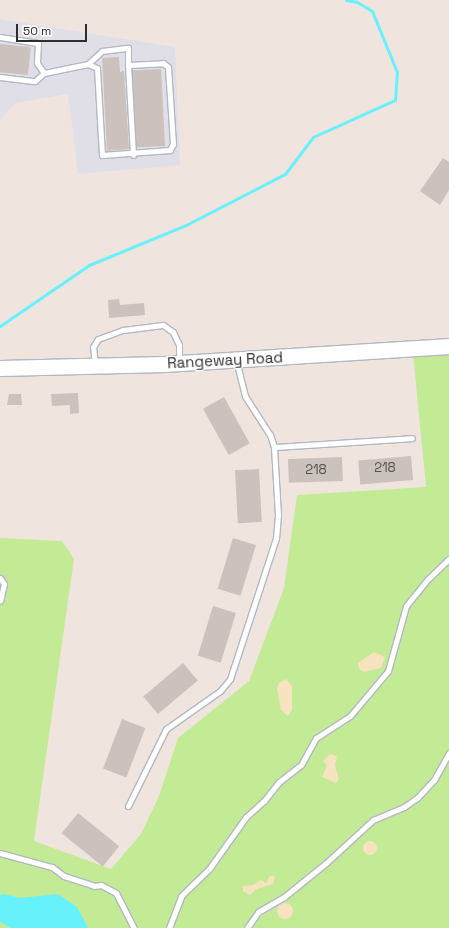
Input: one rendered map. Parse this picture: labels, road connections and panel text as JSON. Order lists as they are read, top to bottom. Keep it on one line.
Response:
{"streets":{"street":["Rangeway Road"]},"house_numbers":["218","218"],"scale_bar":"50 m"}
